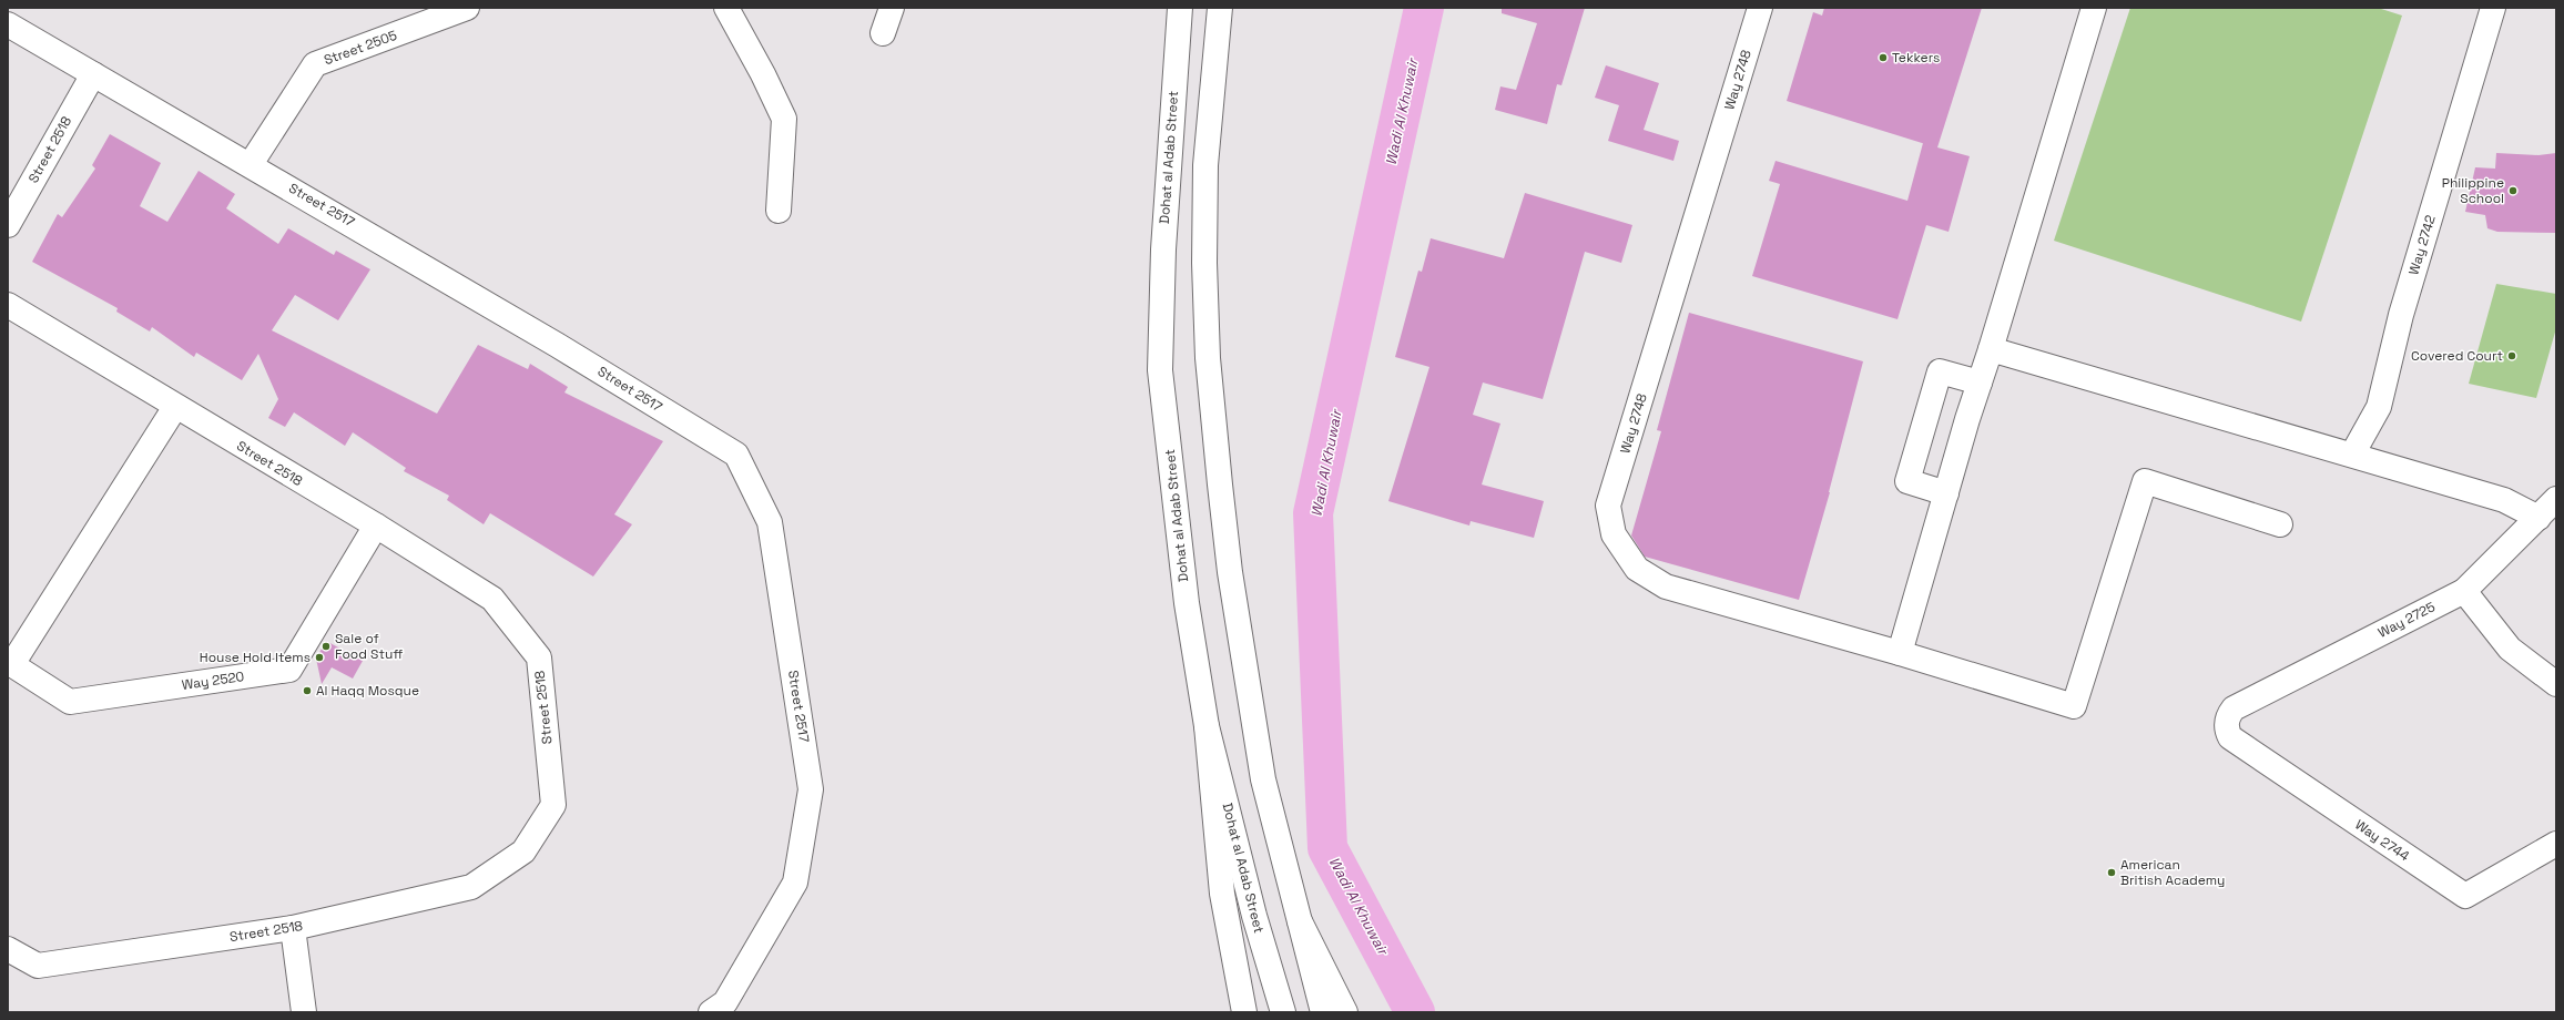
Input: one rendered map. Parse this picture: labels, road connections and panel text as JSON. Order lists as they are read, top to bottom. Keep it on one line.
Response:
{"streets":{"main road":["Street 2505","Way 2748","Street 2518","Dohat al Adab Street","Street 2517","Way 2742","Way 2725","Way 2520","Way 2744"]},"crossings":[["Street 2505","Street 2517"],["Street 2518","Street 2517"],["Street 2518","Way 2520"],["Way 2725","Way 2744"]],"water":["Wadi Al Khuwair"],"places":["Tekkers","Philippine School","Covered Court","Sale of Food Stuff","House Hold Items","Al Haqq Mosque","American British Academy"]}
